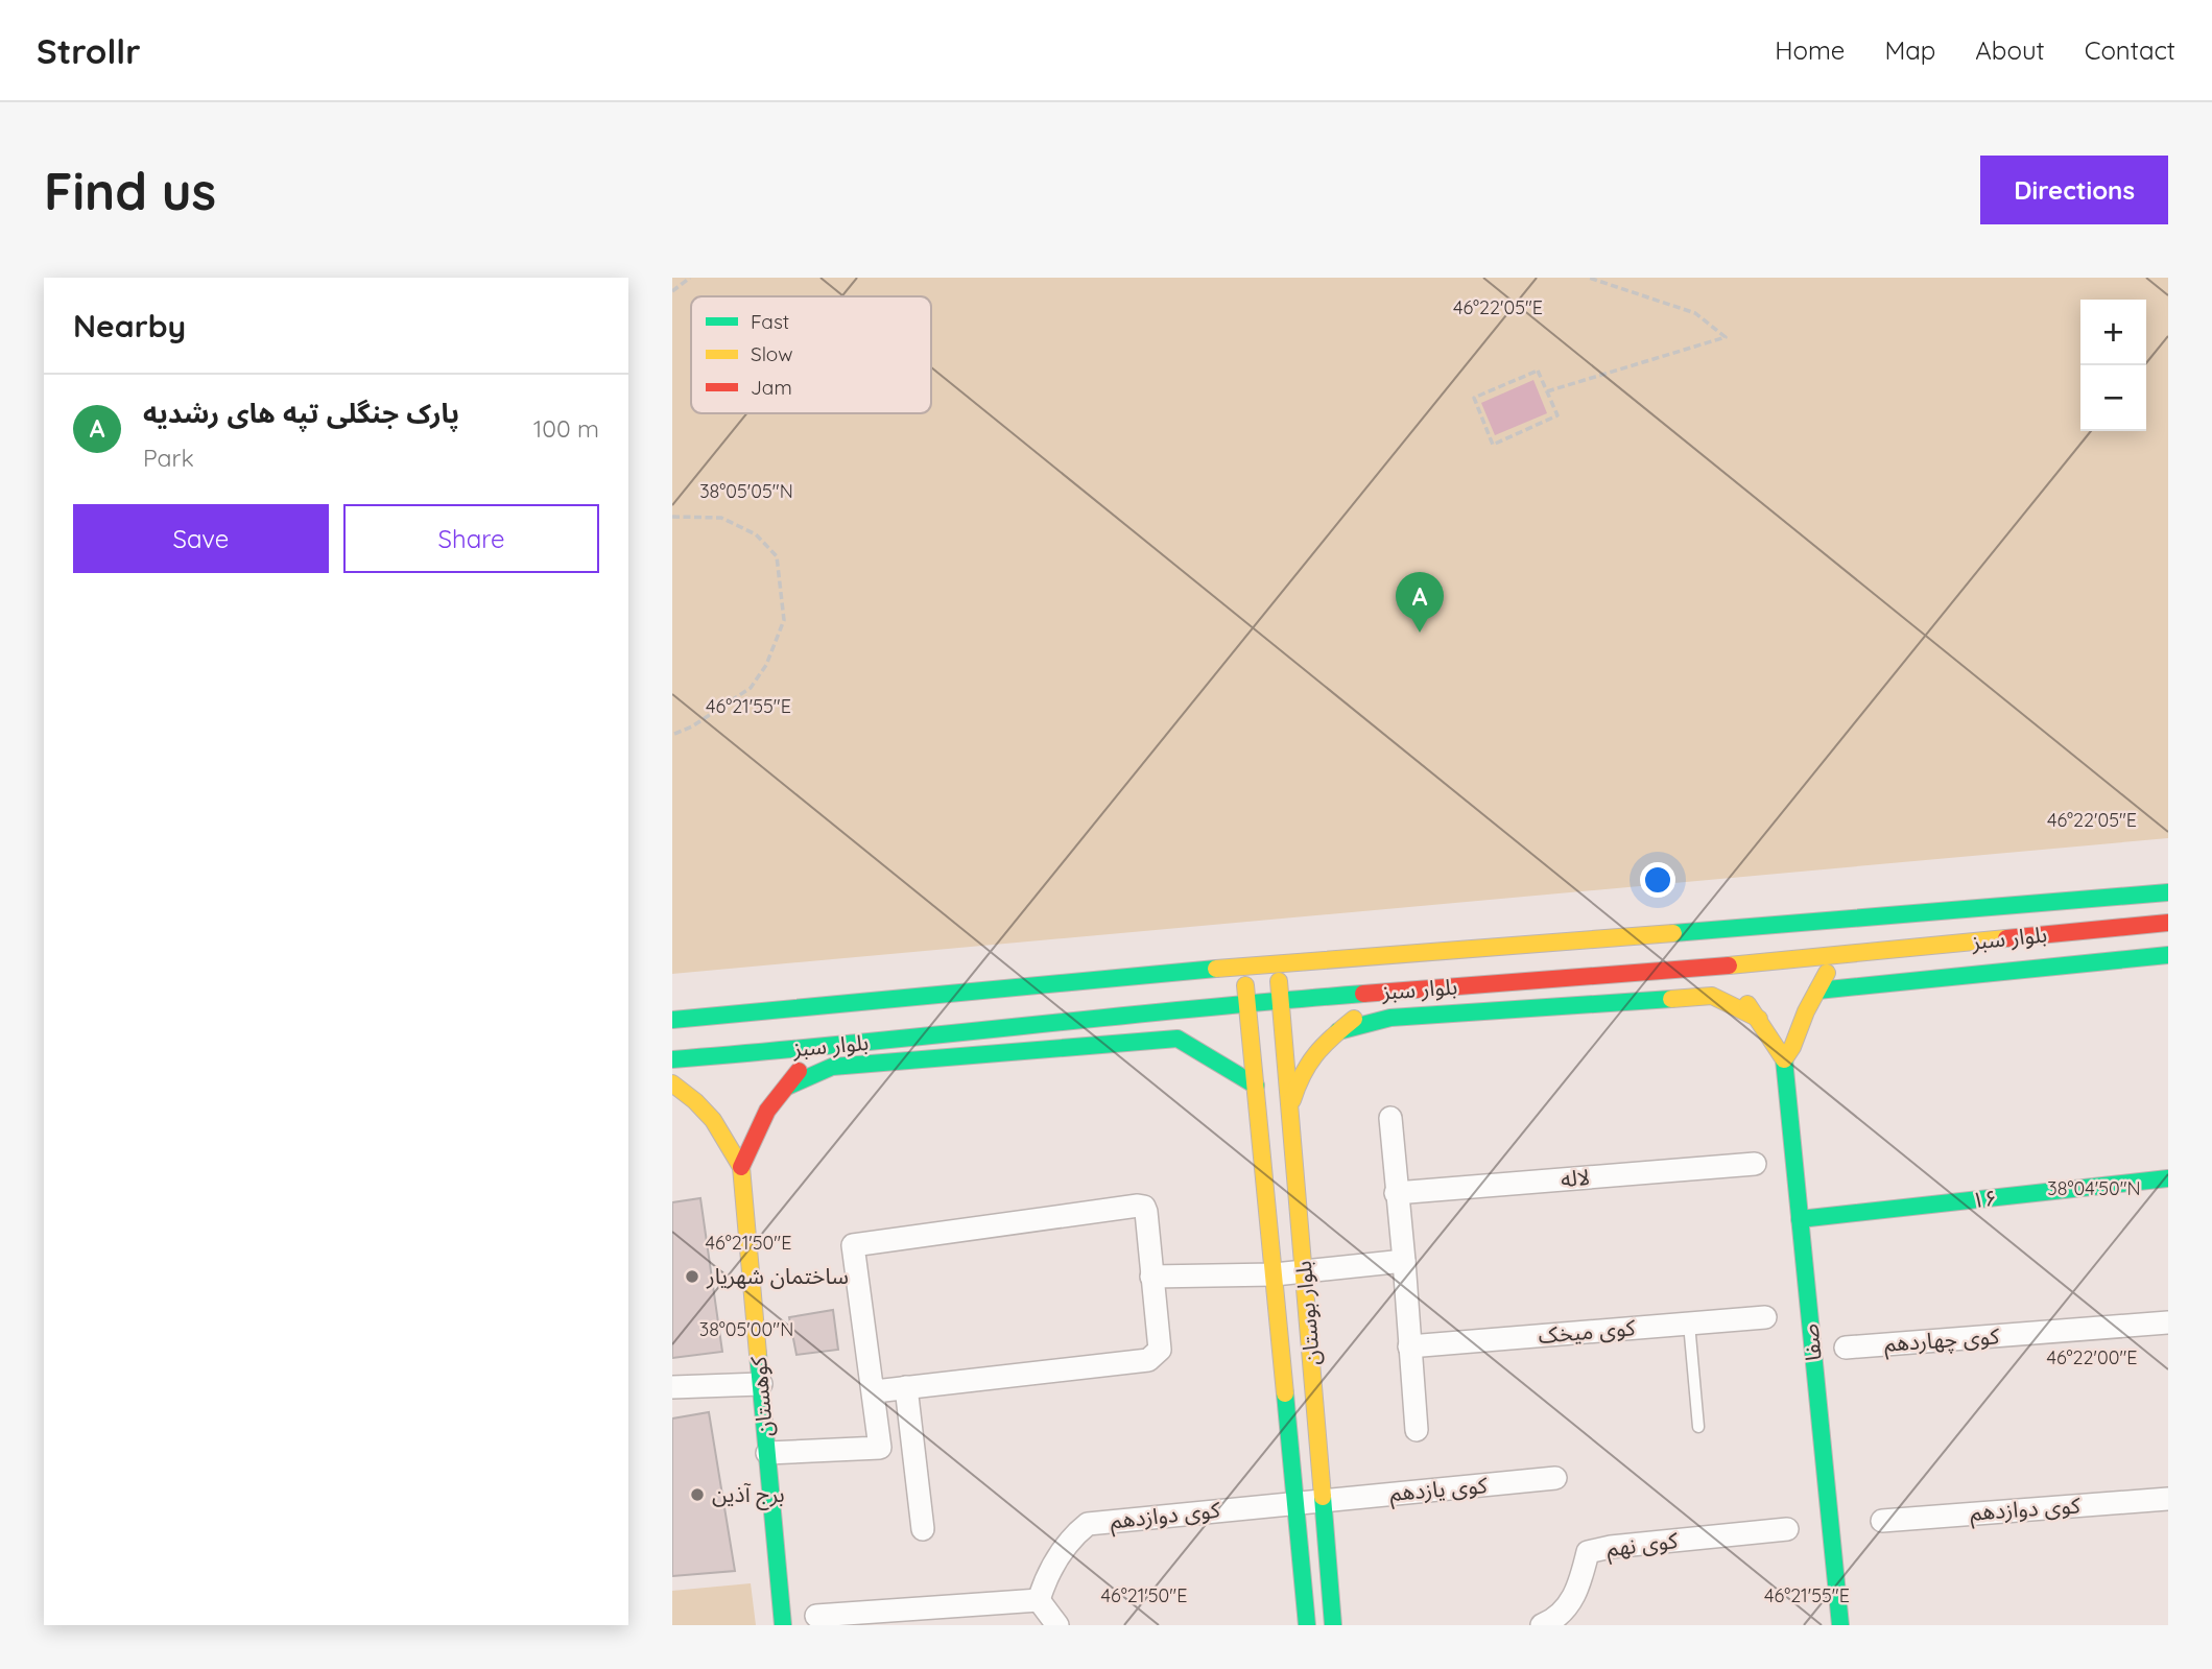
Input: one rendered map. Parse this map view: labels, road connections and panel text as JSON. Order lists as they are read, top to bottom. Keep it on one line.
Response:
{"streets":{"street":["بلوار سبز","لاله","۱۶","بلوار بوستان","کوی میخک","کوی چهاردهم","صفا","کوهستان","کوی یازدهم","کوی دوازدهم","کوی نهم"]},"crossings":[["بلوار سبز","بلوار بوستان"],["۱۶","صفا"],["بلوار بوستان","کوی یازدهم"],["بلوار بوستان","کوی دوازدهم"],["کوی یازدهم","کوی دوازدهم"]],"places":["ساختمان شهریار","برج آذین"],"legend":["Fast","Slow","Jam"],"page":{"header":"Strollr","nav":["Home","Map","About","Contact"],"buttons":["Directions",["Save","Share"]],"title":"Find us","heading":"Nearby","map_buttons":["+","−"],"list":[{"mark":"A","name":"پارک جنگلی تپه های رشدیه","note":"Park","value":"100 m"}],"pins":"A"},"coordinates":["46°22'05\"E","38°05'05\"N","46°21'55\"E","38°04'50\"N","46°21'50\"E","38°05'00\"N","46°22'00\"E"]}
